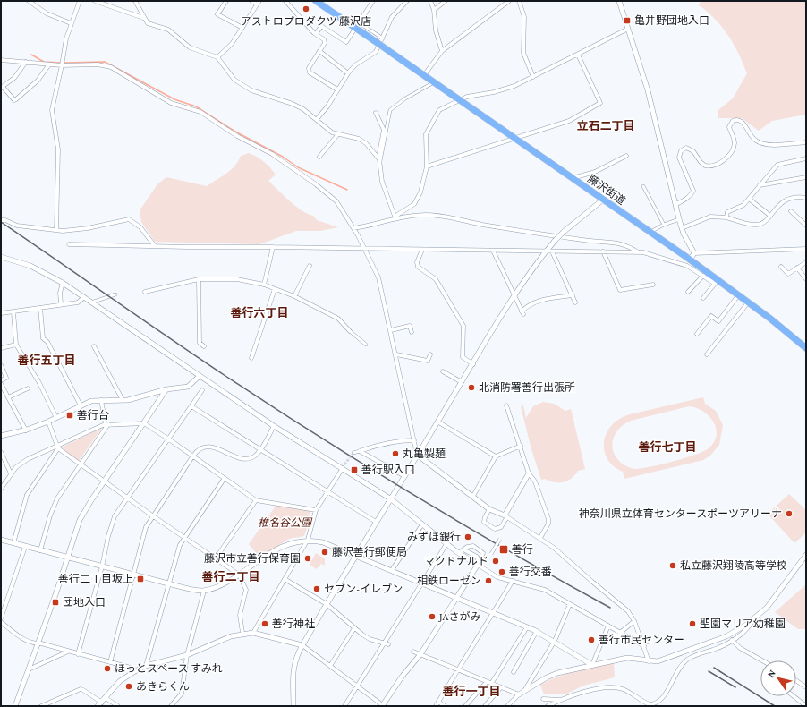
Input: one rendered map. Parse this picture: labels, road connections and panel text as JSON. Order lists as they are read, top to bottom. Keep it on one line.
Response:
{"streets":{"highway":["藤沢街道"]},"districts":["立石二丁目","善行六丁目","善行五丁目","善行七丁目","善行二丁目","善行一丁目"],"parks":["椎名谷公園"],"places":{"other":["アストロプロダクツ 藤沢店","北消防署善行出張所","丸亀製麺","神奈川県立体育センタースポーツアリーナ","みずほ銀行","藤沢善行郵便局","藤沢市立善行保育園","マクドナルド","私立藤沢翔陵高等学校","善行交番","相鉄ローゼン","セブン-イレブン","JAさがみ","善行神社","聖園マリア幼稚園","善行市民センター","ほっとスペース すみれ","あきらくん"],"transit":["亀井野団地入口","善行台","善行駅入口","善行","善行二丁目坂上","団地入口"]},"north":"top left"}
